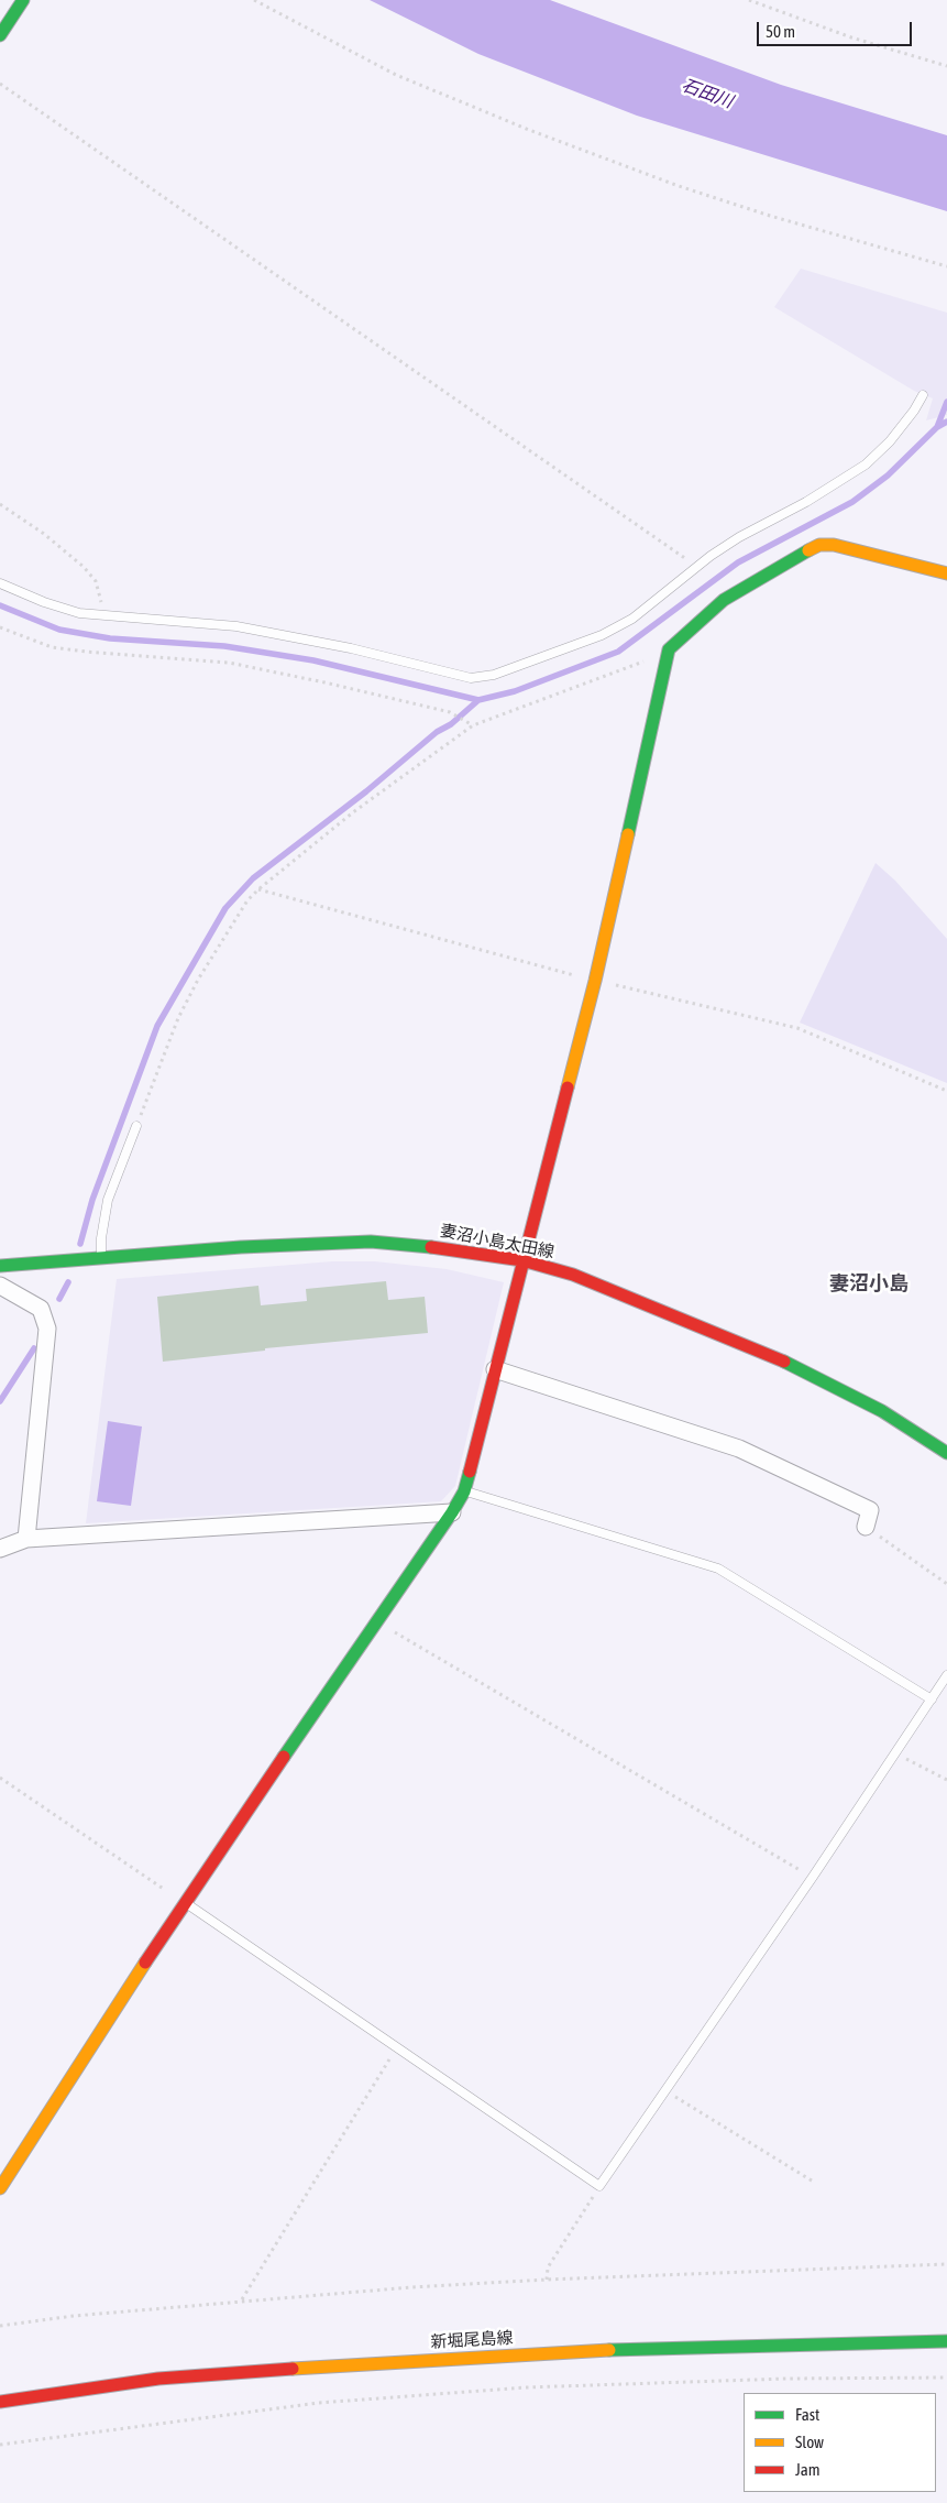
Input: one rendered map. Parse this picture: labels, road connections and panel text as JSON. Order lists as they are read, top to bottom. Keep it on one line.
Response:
{"streets":{"street":["妻沼小島太田線","新堀尾島線"]},"districts":["妻沼小島"],"water":["石田川"],"legend":["Fast","Slow","Jam"],"scale_bar":"50 m"}
